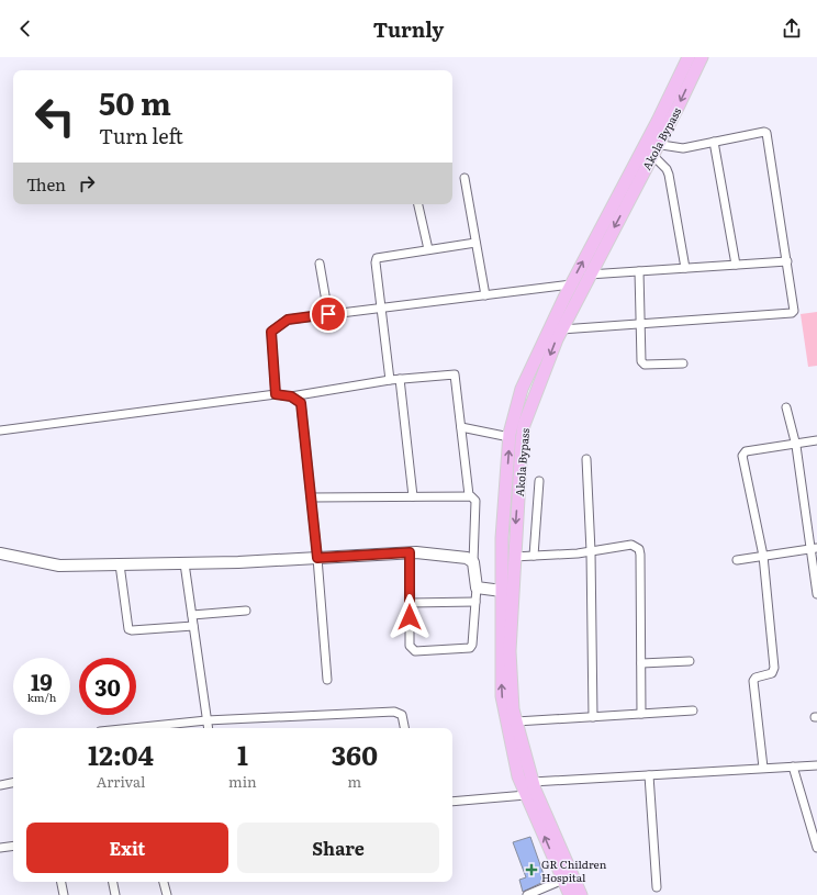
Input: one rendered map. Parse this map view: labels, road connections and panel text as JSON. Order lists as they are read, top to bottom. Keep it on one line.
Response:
{"streets":{"main road":["Akola Bypass"]},"places":{"health":["GR Children Hospital"]},"page":{"header":"Turnly","turn":["50 m","Turn left"],"then":"Then","speed":"19 km/h","limit":"30","eta":["12:04","Arrival","1","min","360","m"],"buttons":["Exit","Share"]}}
